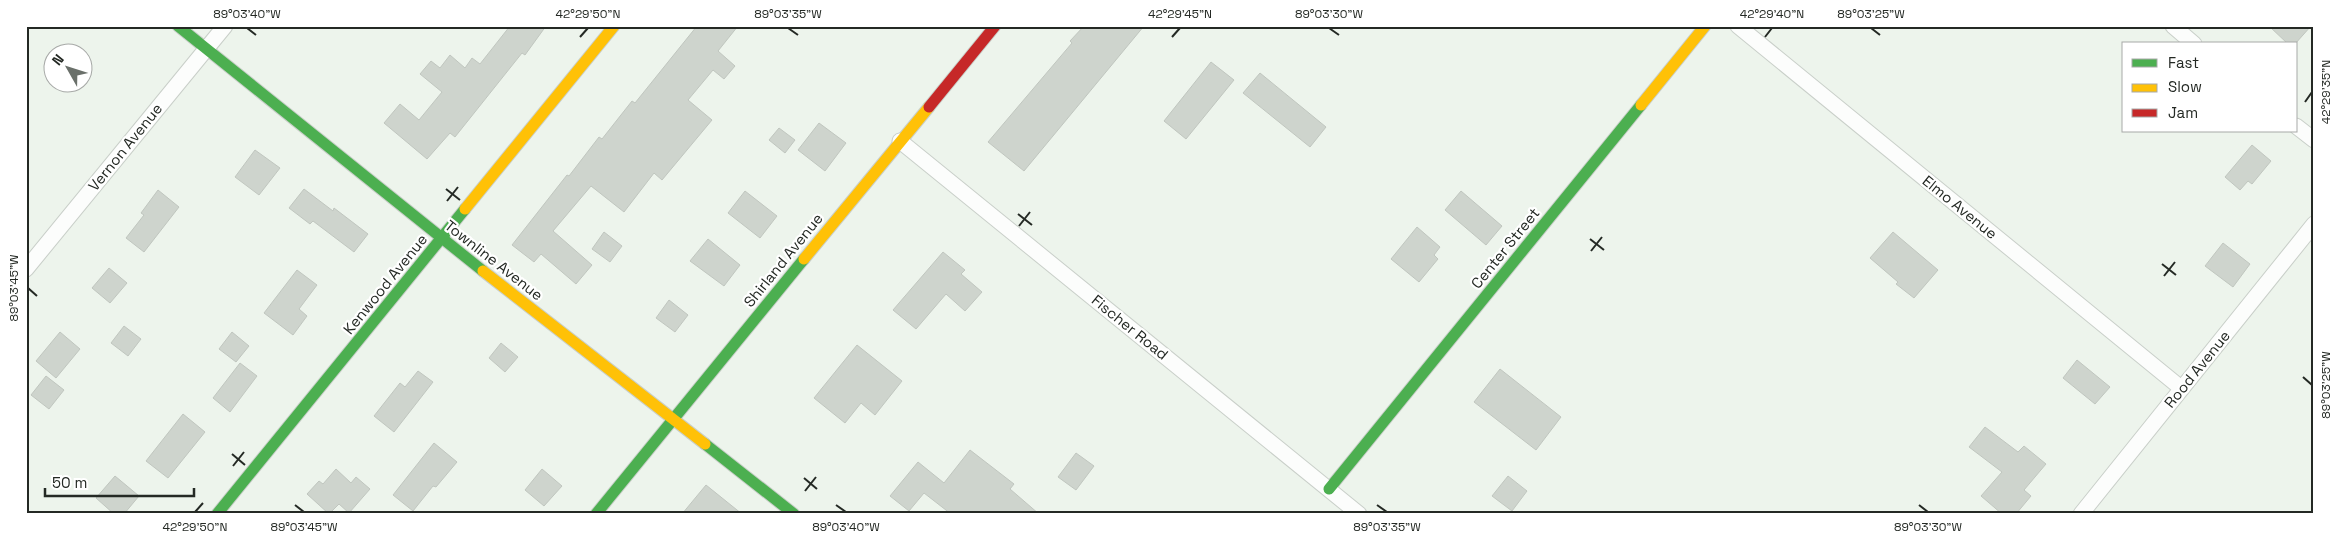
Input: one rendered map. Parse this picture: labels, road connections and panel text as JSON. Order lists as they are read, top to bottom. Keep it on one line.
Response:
{"streets":{"street":["Vernon Avenue","Elmo Avenue","Center Street","Townline Avenue","Shirland Avenue","Kenwood Avenue","Fischer Road","Rood Avenue"]},"crossings":[["Vernon Avenue","Townline Avenue"],["Elmo Avenue","Rood Avenue"],["Center Street","Fischer Road"],["Townline Avenue","Shirland Avenue"],["Townline Avenue","Kenwood Avenue"],["Shirland Avenue","Fischer Road"]],"legend":["Fast","Slow","Jam"],"scale_bar":"50 m","north":"top left","coordinates":["89°03'40\"W","42°29'50\"N","89°03'35\"W","42°29'45\"N","89°03'30\"W","42°29'40\"N","89°03'25\"W","42°29'35\"N","89°03'45\"W"]}
